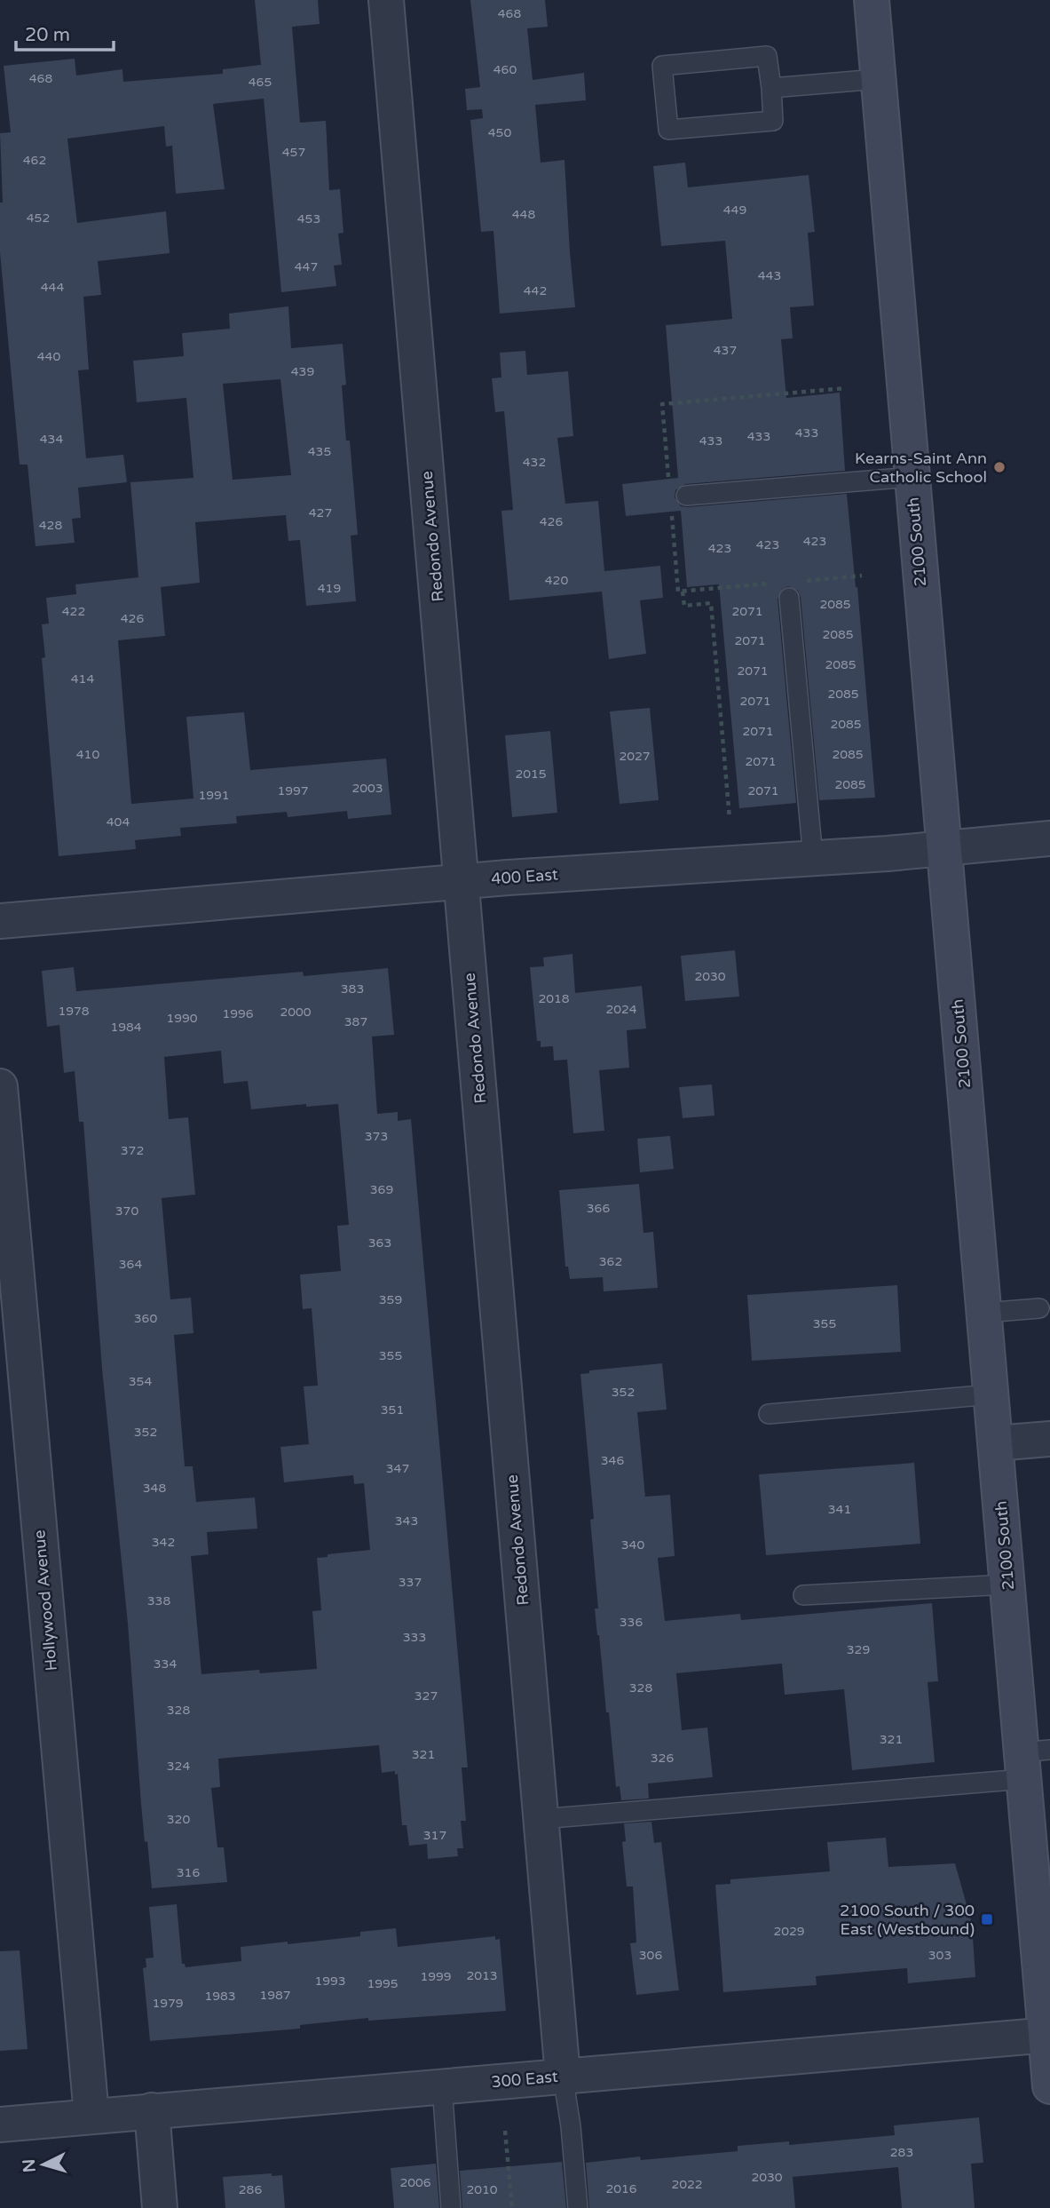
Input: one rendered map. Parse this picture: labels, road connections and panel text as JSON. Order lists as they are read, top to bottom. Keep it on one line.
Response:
{"streets":{"main road":["2100 South"],"street":["Redondo Avenue","400 East","Hollywood Avenue","300 East"]},"crossings":[["Redondo Avenue","400 East"],["Redondo Avenue","300 East"],["2100 South","400 East"],["2100 South","300 East"],["Hollywood Avenue","300 East"]],"places":{"other":["Kearns-Saint Ann Catholic School"],"transit":["2100 South / 300 East (Westbound)"]},"house_numbers":["468","460","468","465","450","457","462","449","448","452","453","447","443","444","442","437","440","439","433","433","434","433","435","432","427","426","428","423","423","423","420","419","2085","422","2071","426","2085","2071","2085","2071","414","2085","2071","2085","2071","410","2085","2027","2071","2015","2085","2003","1997","2071","1991","404","2030","383","2018","2024","1978","2000","1996","1990","387","1984","373","372","369","366","370","363","362","364","359","360","355","355","354","352","351","352","346","347","348","341","343","342","340","337","338","336","333","329","334","328","327","328","321","321","326","324","320","317","316","2029","306","303","2013","1999","1993","1995","1987","1983","1979","283","2030","2006","2022","2016","286","2010"],"scale_bar":"20 m","north":"left"}
